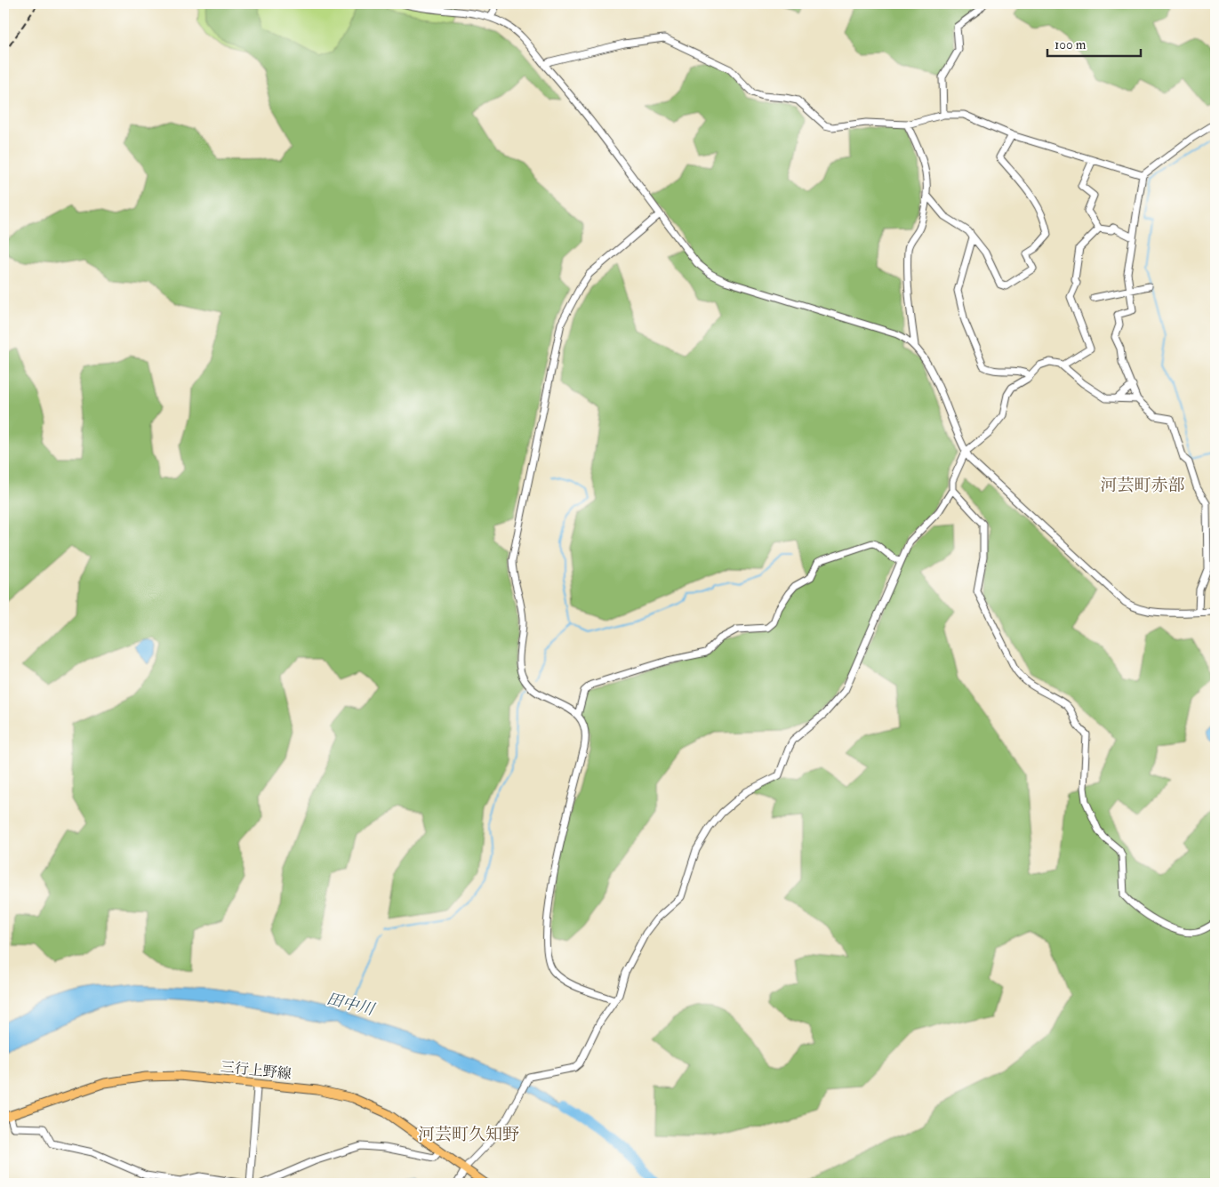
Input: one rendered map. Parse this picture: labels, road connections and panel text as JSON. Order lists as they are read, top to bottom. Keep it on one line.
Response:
{"streets":{"main road":["三行上野線"]},"districts":["河芸町赤部","河芸町久知野"],"water":["田中川"],"scale_bar":"100 m"}
